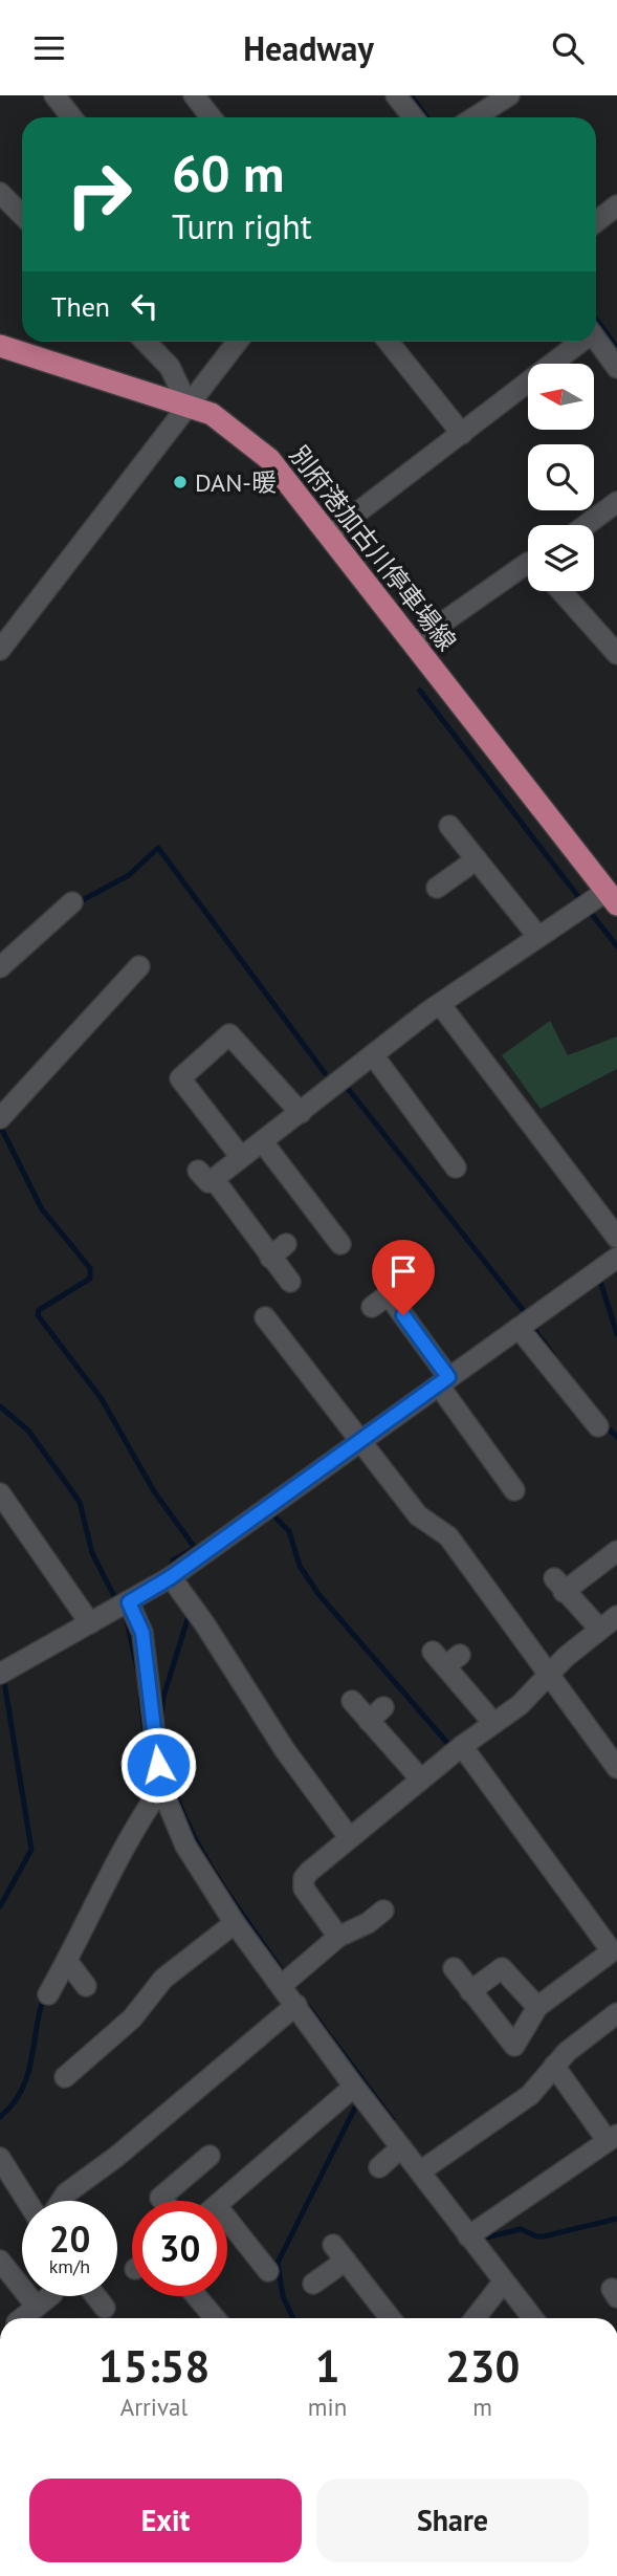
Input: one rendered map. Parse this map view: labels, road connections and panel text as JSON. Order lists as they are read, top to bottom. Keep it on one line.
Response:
{"streets":{"main road":["別府港加古川停車場線"]},"places":["DAN-暖"],"north":"left","page":{"header":"Headway","turn":["60 m","Turn right"],"then":"Then","speed":"20 km/h","limit":"30","eta":["15:58","Arrival","1","min","230","m"],"buttons":["Exit","Share"]}}
